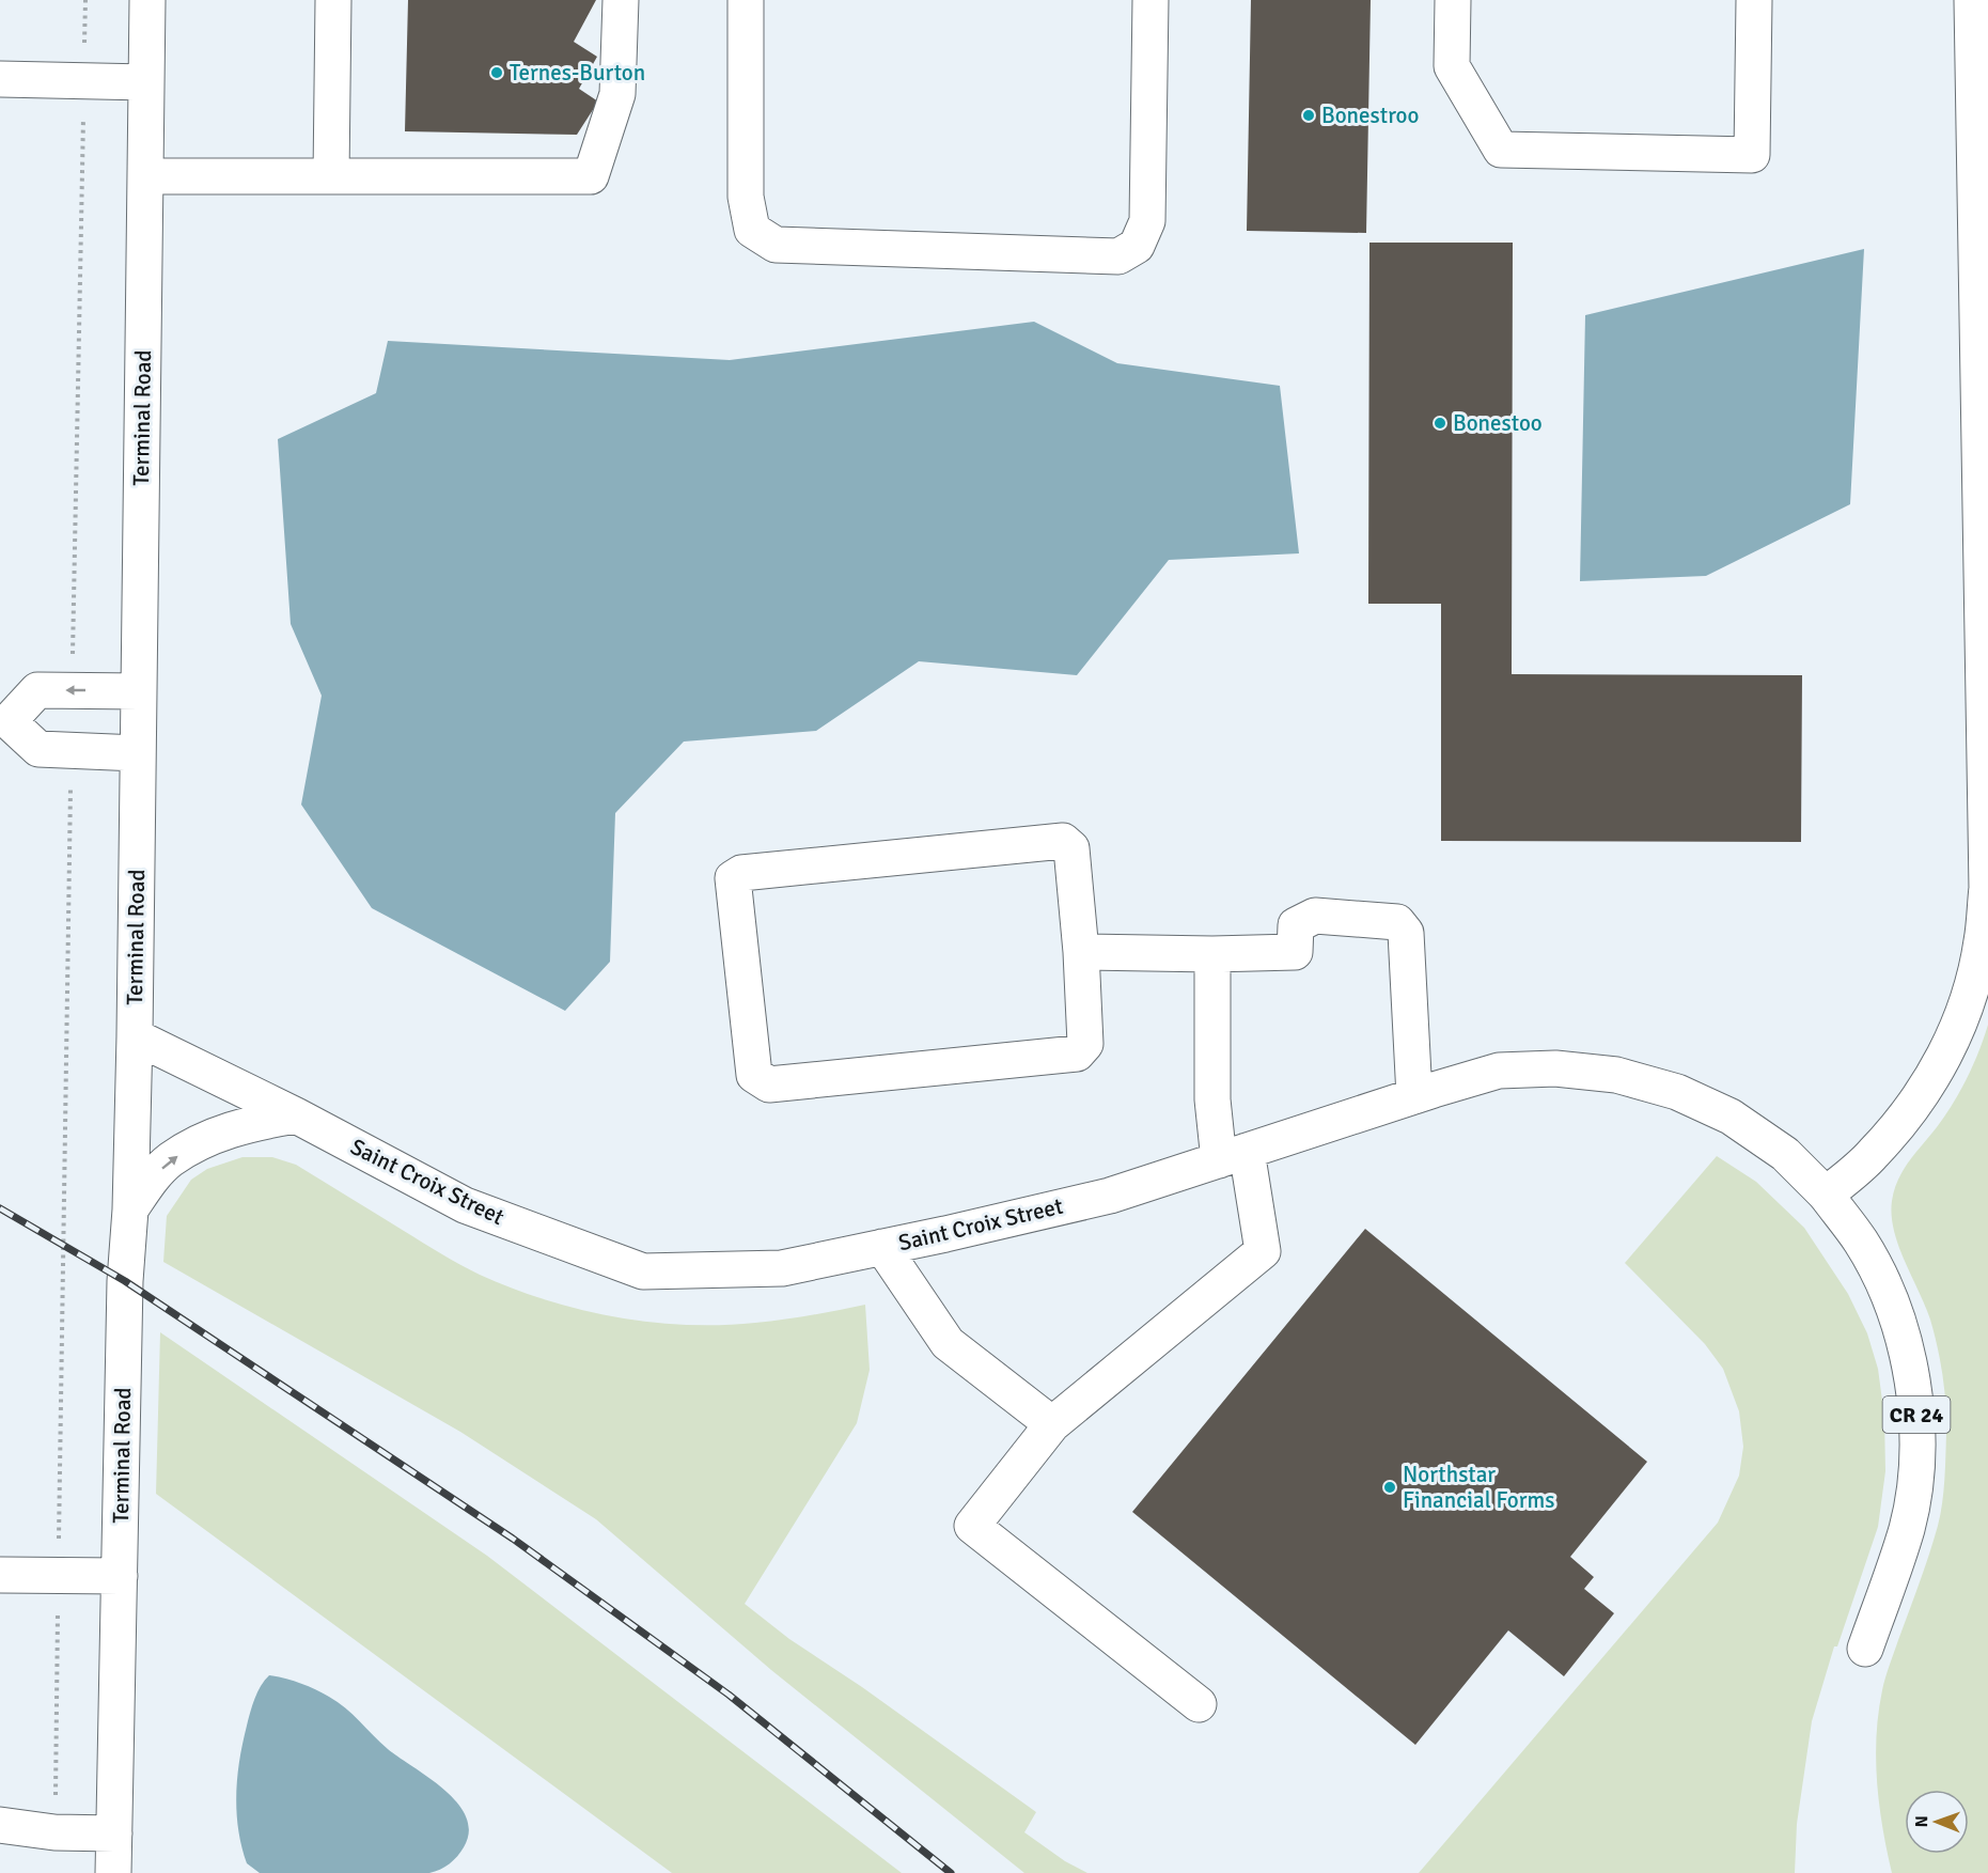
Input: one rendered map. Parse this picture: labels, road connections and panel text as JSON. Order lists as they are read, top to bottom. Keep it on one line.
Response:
{"streets":{"main road":["Terminal Road","Saint Croix Street","CR 24"]},"crossings":[["Terminal Road","Saint Croix Street"],["Saint Croix Street","CR 24"]],"places":["Ternes-Burton","Bonestroo","Bonestoo","Northstar Financial Forms"],"north":"left"}
